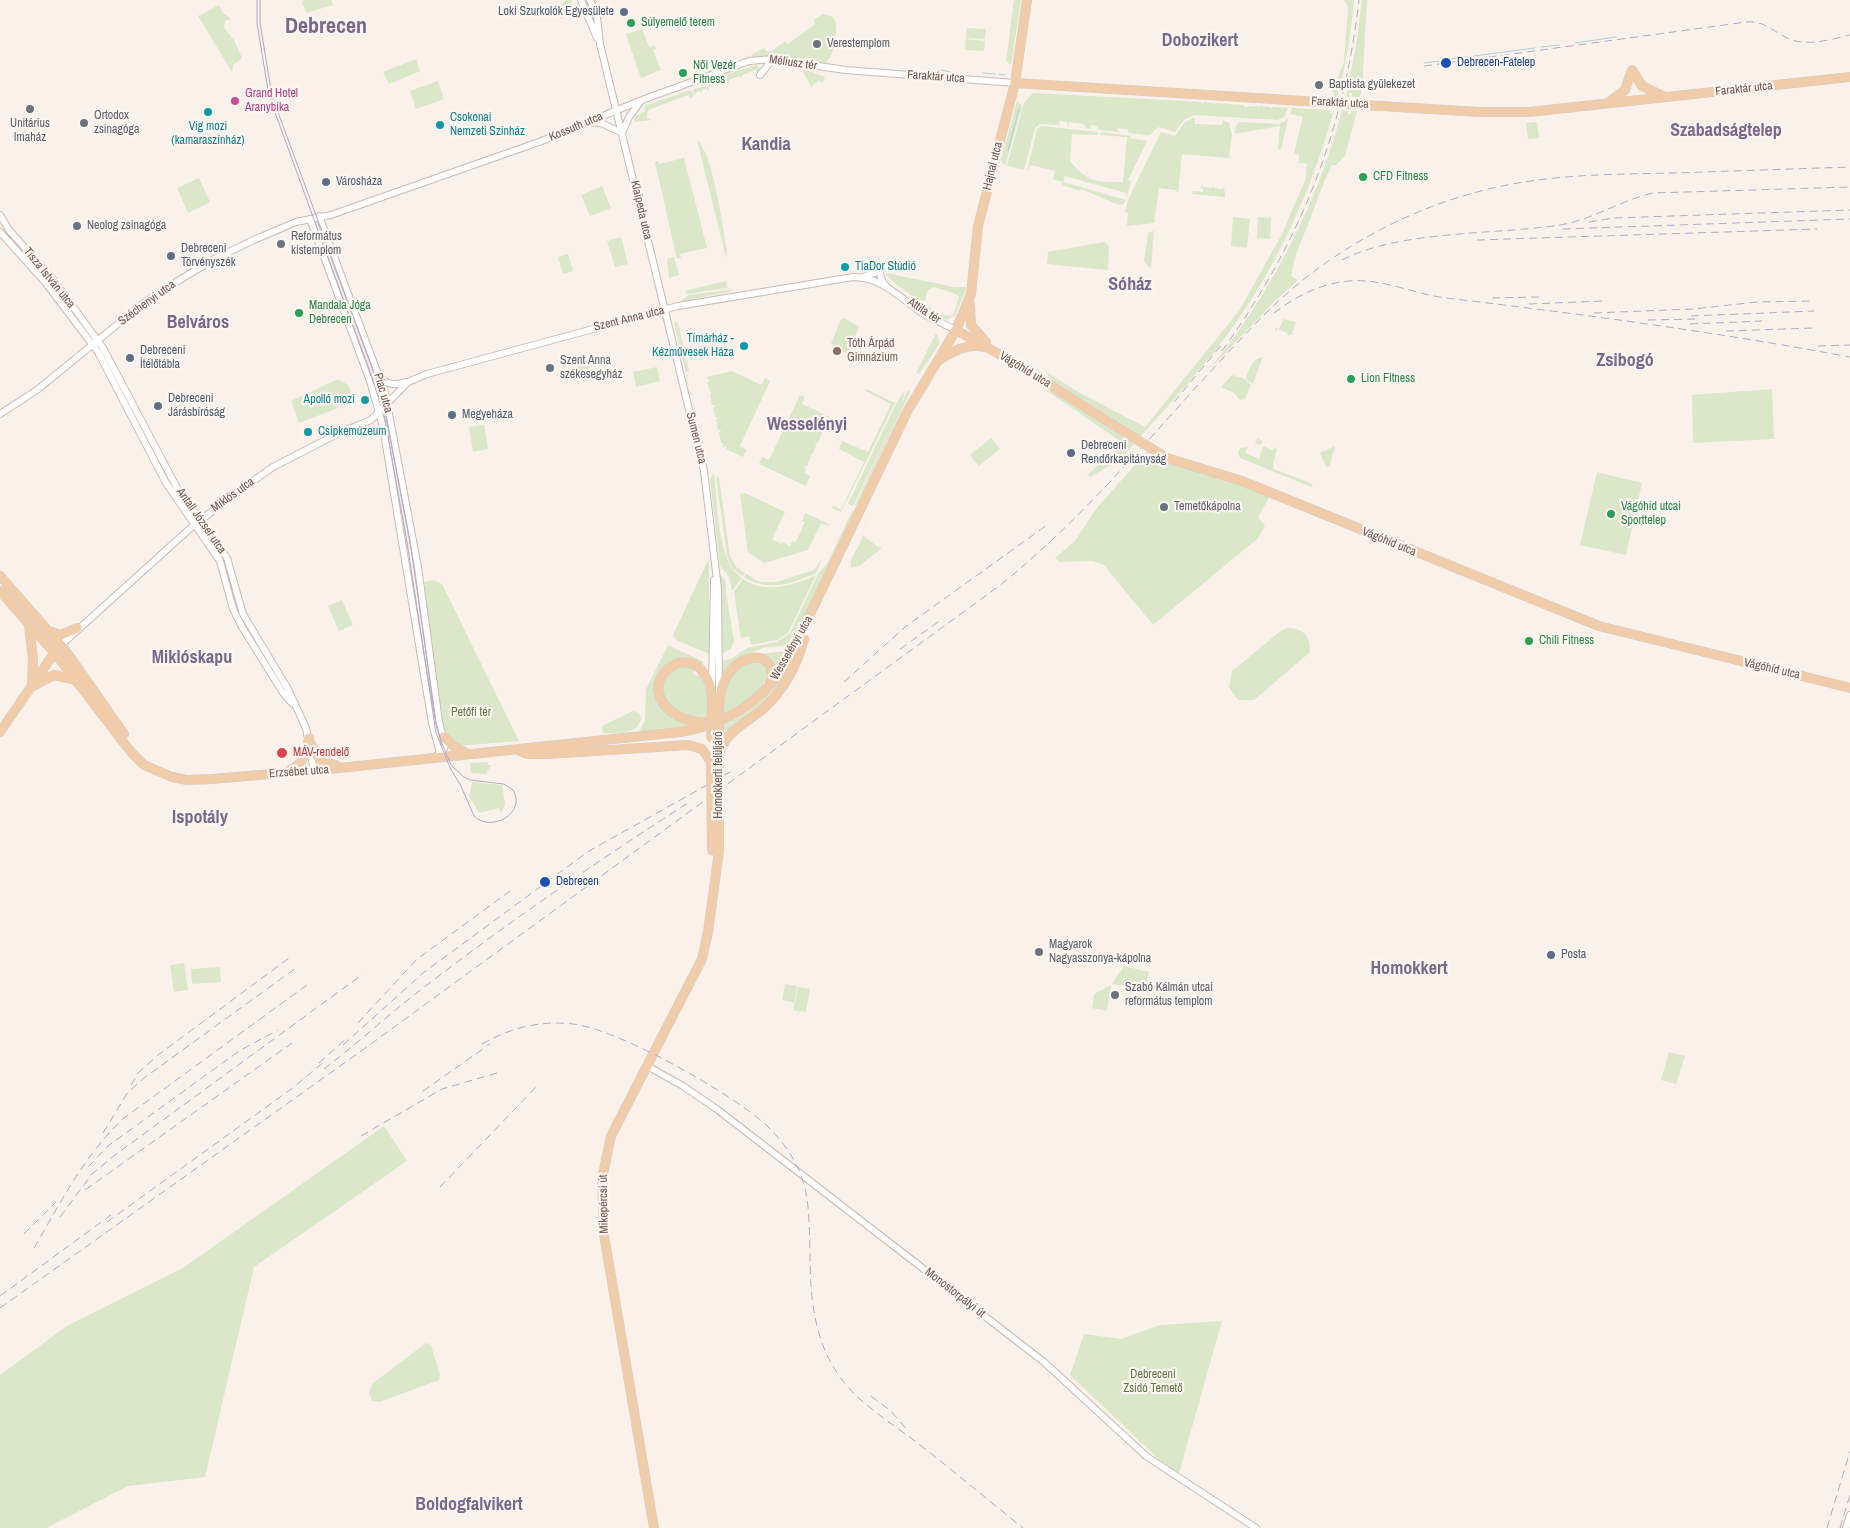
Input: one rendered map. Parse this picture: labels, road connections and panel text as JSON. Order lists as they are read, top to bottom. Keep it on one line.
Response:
{"streets":{"main road":["Faraktár utca","Hajnal utca","Vágóhíd utca","Wesselényi utca","Erzsébet utca","Homokkerti felüljáró","Mikepércsi út"],"street":["Méliusz tér","Kossuth utca","Klaipeda utca","Tisza István utca","Széchenyi utca","Attila tér","Szent Anna utca","Piac utca","Sumen utca","Miklós utca","Antall József utca","Monostorpályi út"]},"crossings":[["Méliusz tér","Faraktár utca"],["Méliusz tér","Kossuth utca"],["Faraktár utca","Hajnal utca"],["Kossuth utca","Klaipeda utca"],["Kossuth utca","Széchenyi utca"],["Kossuth utca","Piac utca"],["Hajnal utca","Attila tér"],["Hajnal utca","Vágóhíd utca"],["Hajnal utca","Wesselényi utca"],["Klaipeda utca","Szent Anna utca"],["Klaipeda utca","Sumen utca"],["Tisza István utca","Széchenyi utca"],["Tisza István utca","Antall József utca"],["Széchenyi utca","Piac utca"],["Széchenyi utca","Antall József utca"],["Attila tér","Szent Anna utca"],["Attila tér","Vágóhíd utca"],["Attila tér","Wesselényi utca"],["Szent Anna utca","Piac utca"],["Szent Anna utca","Sumen utca"],["Szent Anna utca","Miklós utca"],["Vágóhíd utca","Wesselényi utca"],["Piac utca","Miklós utca"],["Piac utca","Wesselényi utca"],["Piac utca","Erzsébet utca"],["Sumen utca","Homokkerti felüljáró"],["Miklós utca","Antall József utca"],["Miklós utca","Erzsébet utca"],["Antall József utca","Erzsébet utca"],["Wesselényi utca","Erzsébet utca"],["Homokkerti felüljáró","Mikepércsi út"],["Mikepércsi út","Monostorpályi út"]],"districts":["Debrecen","Dobozikert","Szabadságtelep","Kandia","Sóház","Belváros","Zsibogó","Wesselényi","Miklóskapu","Ispotály","Homokkert","Boldogfalvikert"],"parks":["Petőfi tér","Debreceni Zsidó Temető"],"places":["Loki Szurkolók Egyesülete","Súlyemelő terem","Verestemplom","Debrecen-Fatelep","Női Vezér Fitness","Baptista gyülekezet","Grand Hotel Aranybika","Unitárius Imaház","Víg mozi (kamaraszínház)","Ortodox zsinagóga","Csokonai Nemzeti Színház","CFD Fitness","Városháza","Neolog zsinagóga","Református kistemplom","Debreceni Törvényszék","TiaDor Stúdió","Mandala Jóga Debrecen","Tímárház - Kézművesek Háza","Tóth Árpád Gimnázium","Debreceni Ítélőtábla","Szent Anna székesegyház","Lion Fitness","Apolló mozi","Debreceni Járásbíróság","Megyeháza","Csipkemúzeum","Debreceni Rendőrkapitányság","Temetőkápolna","Vágóhíd utcai Sporttelep","Chili Fitness","MÁV-rendelő","Debrecen","Magyarok Nagyasszonya-kápolna","Posta","Szabó Kálmán utcai református templom"]}
